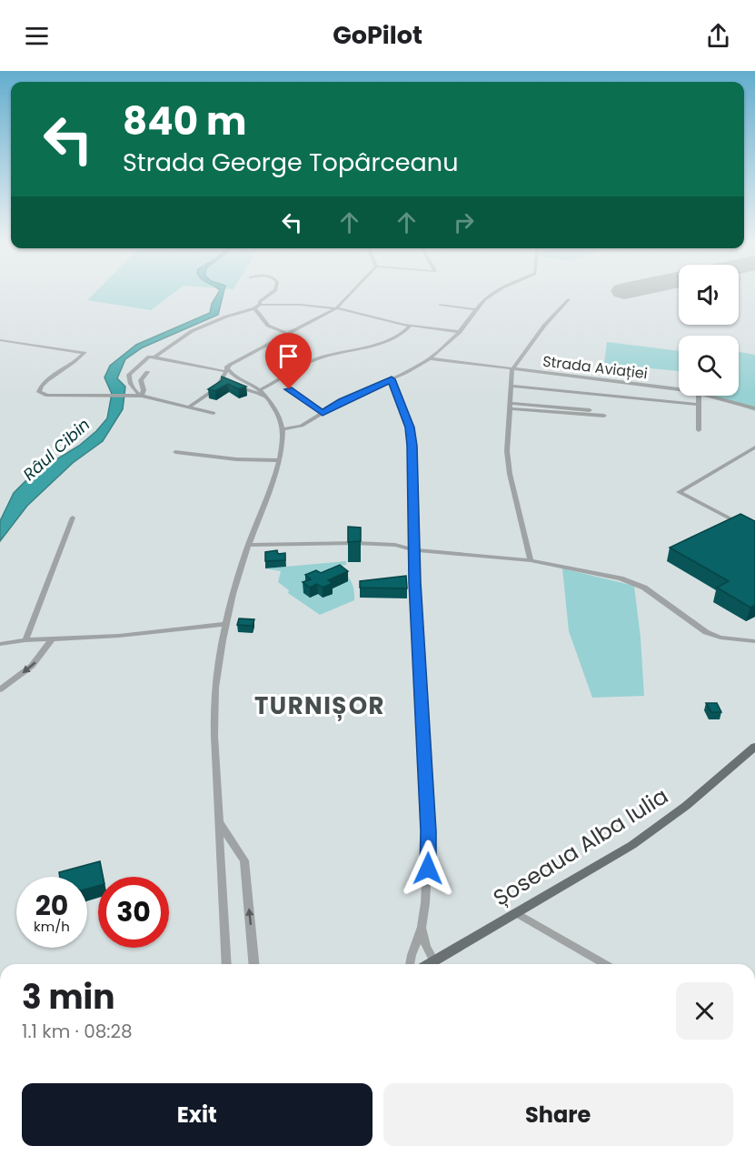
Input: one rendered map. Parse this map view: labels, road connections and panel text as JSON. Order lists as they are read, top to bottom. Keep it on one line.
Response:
{"streets":{"main road":["Șoseaua Alba Iulia"],"street":["Strada Aviației"]},"districts":["TURNIȘOR"],"water":["Râul Cibin"],"page":{"header":"GoPilot","turn":["840 m","Strada George Topârceanu"],"speed":"20 km/h","limit":"30","heading":["3 min","1.1 km · 08:28"],"buttons":["Exit","Share"]}}
